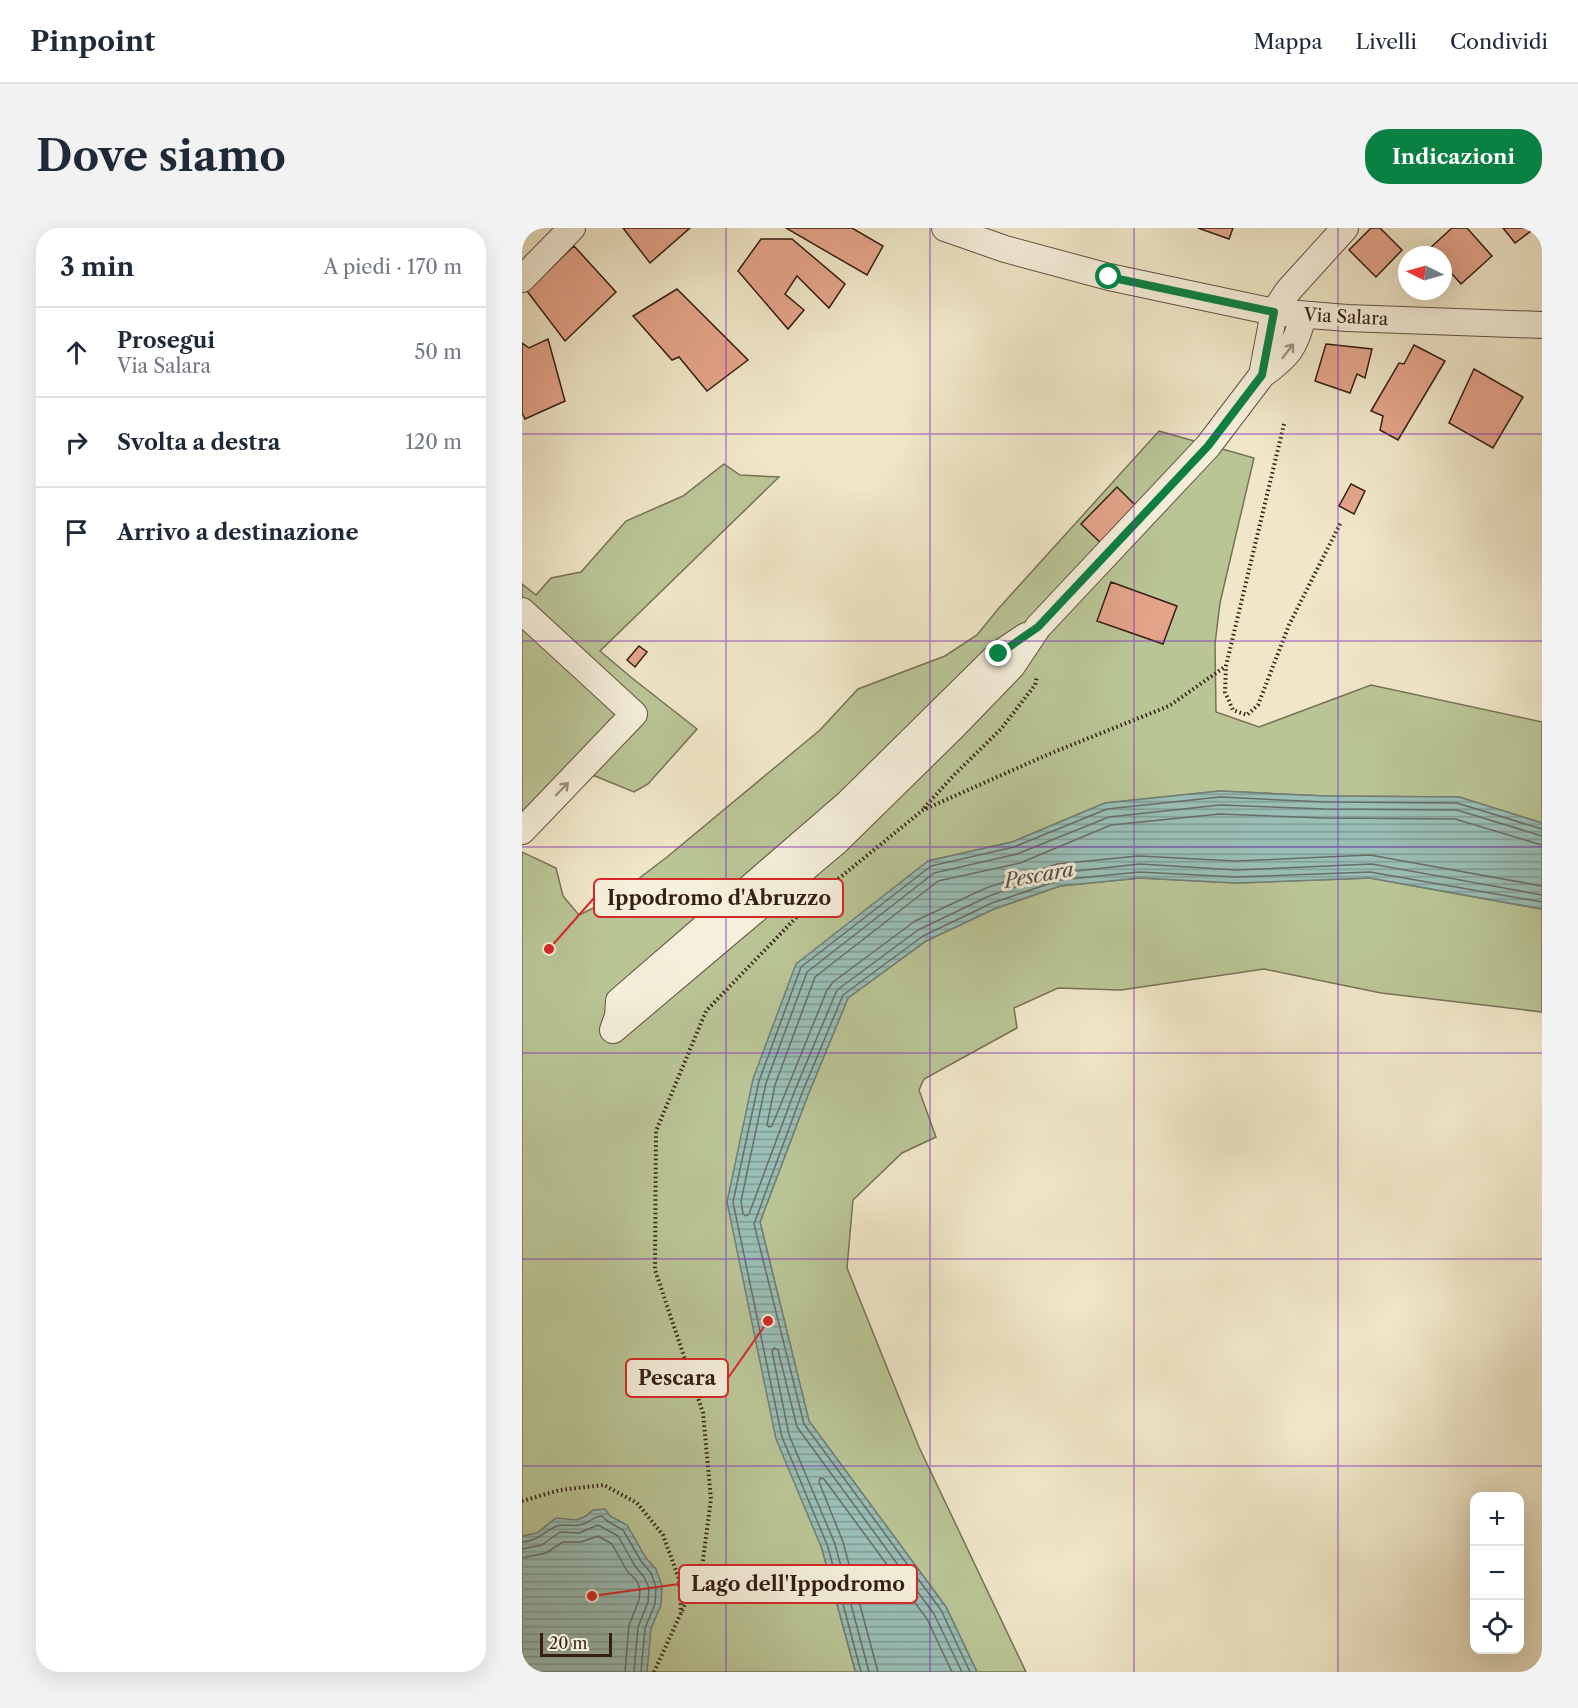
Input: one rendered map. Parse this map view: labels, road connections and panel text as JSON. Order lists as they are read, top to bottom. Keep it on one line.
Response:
{"streets":{"street":["Via Salara"]},"water":["Pescara"],"places":["Ippodromo d'Abruzzo","Pescara","Lago dell'Ippodromo"],"scale_bar":"20 m","north":"left","page":{"header":"Pinpoint","nav":["Mappa","Livelli","Condividi"],"buttons":"Indicazioni","title":"Dove siamo","heading":["3 min","A piedi · 170 m"],"list":[["Prosegui","Via Salara","50 m"],["Svolta a destra","120 m"],"Arrivo a destinazione"],"map_buttons":["+","−"],"scale":"20 m"}}
